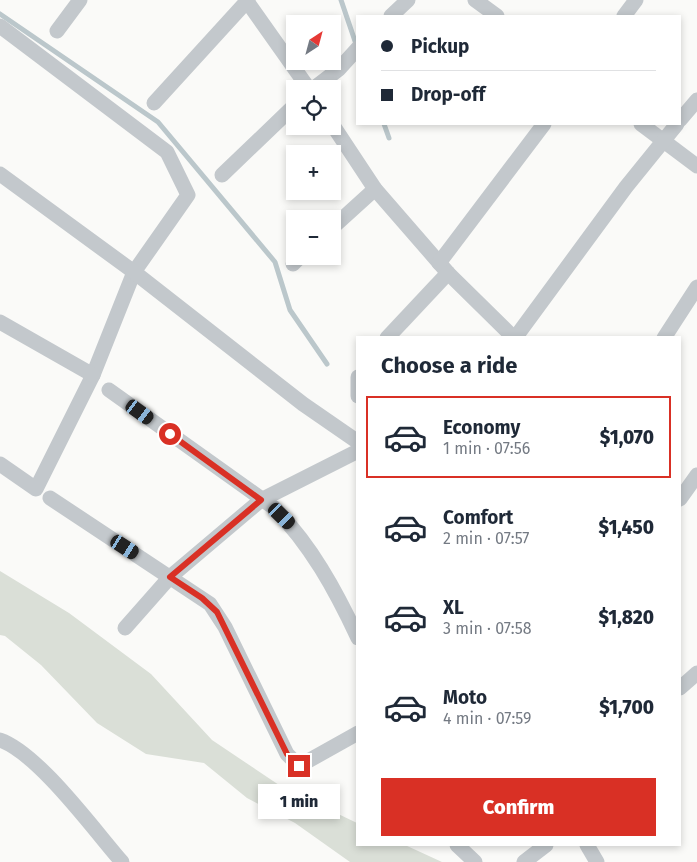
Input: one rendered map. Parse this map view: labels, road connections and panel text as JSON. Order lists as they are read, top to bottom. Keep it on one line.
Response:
{"north":"top right","page":{"map_buttons":["+","−"],"banner":["Pickup","Drop-off"],"heading":"Choose a ride","list":[{"name":"Economy","note":"1 min · 07:56","value":"$1,070"},{"name":"Comfort","note":"2 min · 07:57","value":"$1,450"},{"name":"XL","note":"3 min · 07:58","value":"$1,820"},{"name":"Moto","note":"4 min · 07:59","value":"$1,700"}],"buttons":"Confirm","bubble":"1 min"}}
